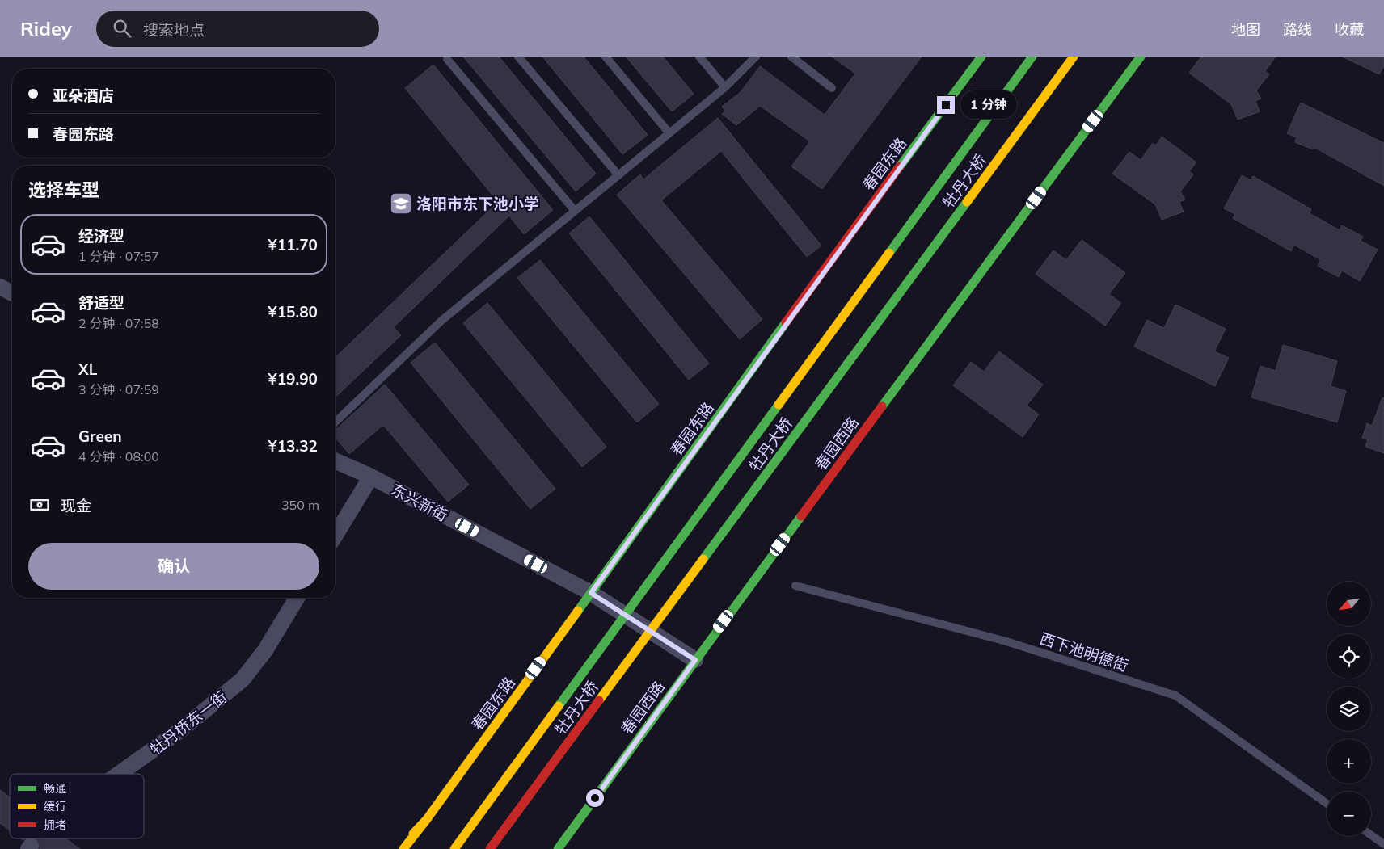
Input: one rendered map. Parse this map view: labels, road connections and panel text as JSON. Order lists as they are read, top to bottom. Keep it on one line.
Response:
{"streets":{"main road":["春园东路","牡丹大桥","春园西路"],"street":["东兴新街","牡丹桥东一街"],"lane":["西下池明德街"]},"crossings":[["春园东路","东兴新街"],["春园西路","东兴新街"]],"places":{"school or university":["洛阳市东下池小学"]},"legend":["畅通","缓行","拥堵"],"north":"bottom left","page":{"header":"Ridey","search":"搜索地点","nav":["地图","路线","收藏"],"banner":["亚朵酒店","春园东路"],"bubble":"1 分钟","heading":"选择车型","list":[{"name":"经济型","note":"1 分钟 · 07:57","value":"¥11.70"},{"name":"舒适型","note":"2 分钟 · 07:58","value":"¥15.80"},{"name":"XL","note":"3 分钟 · 07:59","value":"¥19.90"},{"name":"Green","note":"4 分钟 · 08:00","value":"¥13.32"}],"pay":["现金","350 m"],"buttons":"确认","map_buttons":["+","−"]}}
